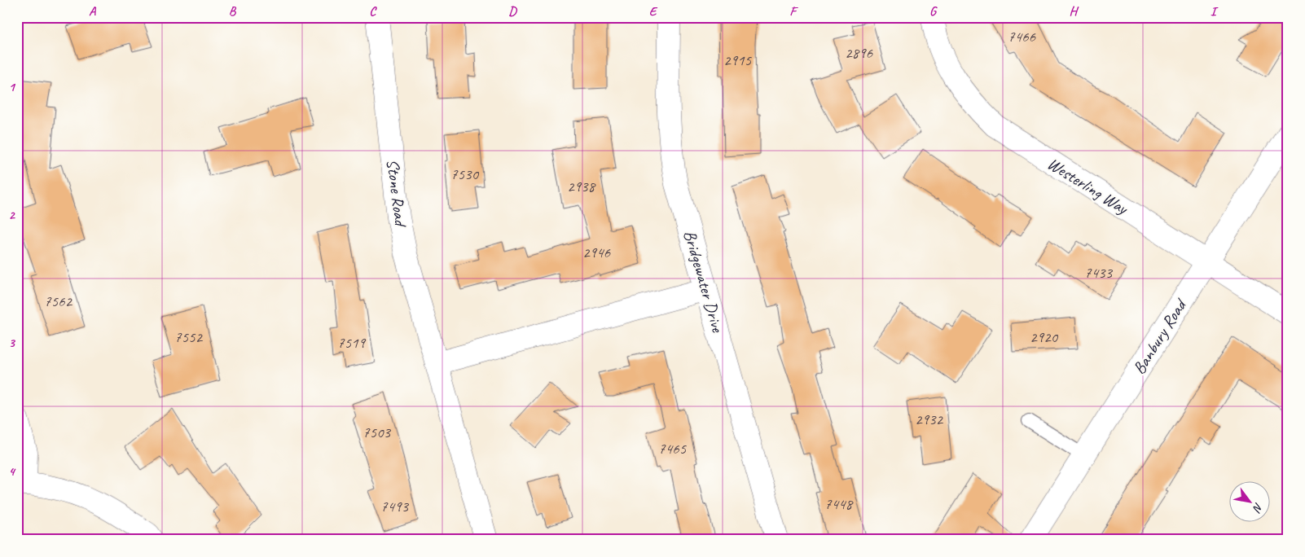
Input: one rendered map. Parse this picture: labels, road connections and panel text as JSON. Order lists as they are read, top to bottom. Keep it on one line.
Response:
{"streets":{"street":["Westerling Way","Stone Road","Bridgewater Drive","Banbury Road"]},"crossings":[["Westerling Way","Banbury Road"]],"house_numbers":["7466","2896","2915","7530","2938","2946","7433","7562","7552","2920","7519","2932","7503","7465","7448","7493"],"north":"bottom right","grid":{"columns":["A","B","C","D","E","F","G","H","I"],"rows":["1","2","3","4"]}}
